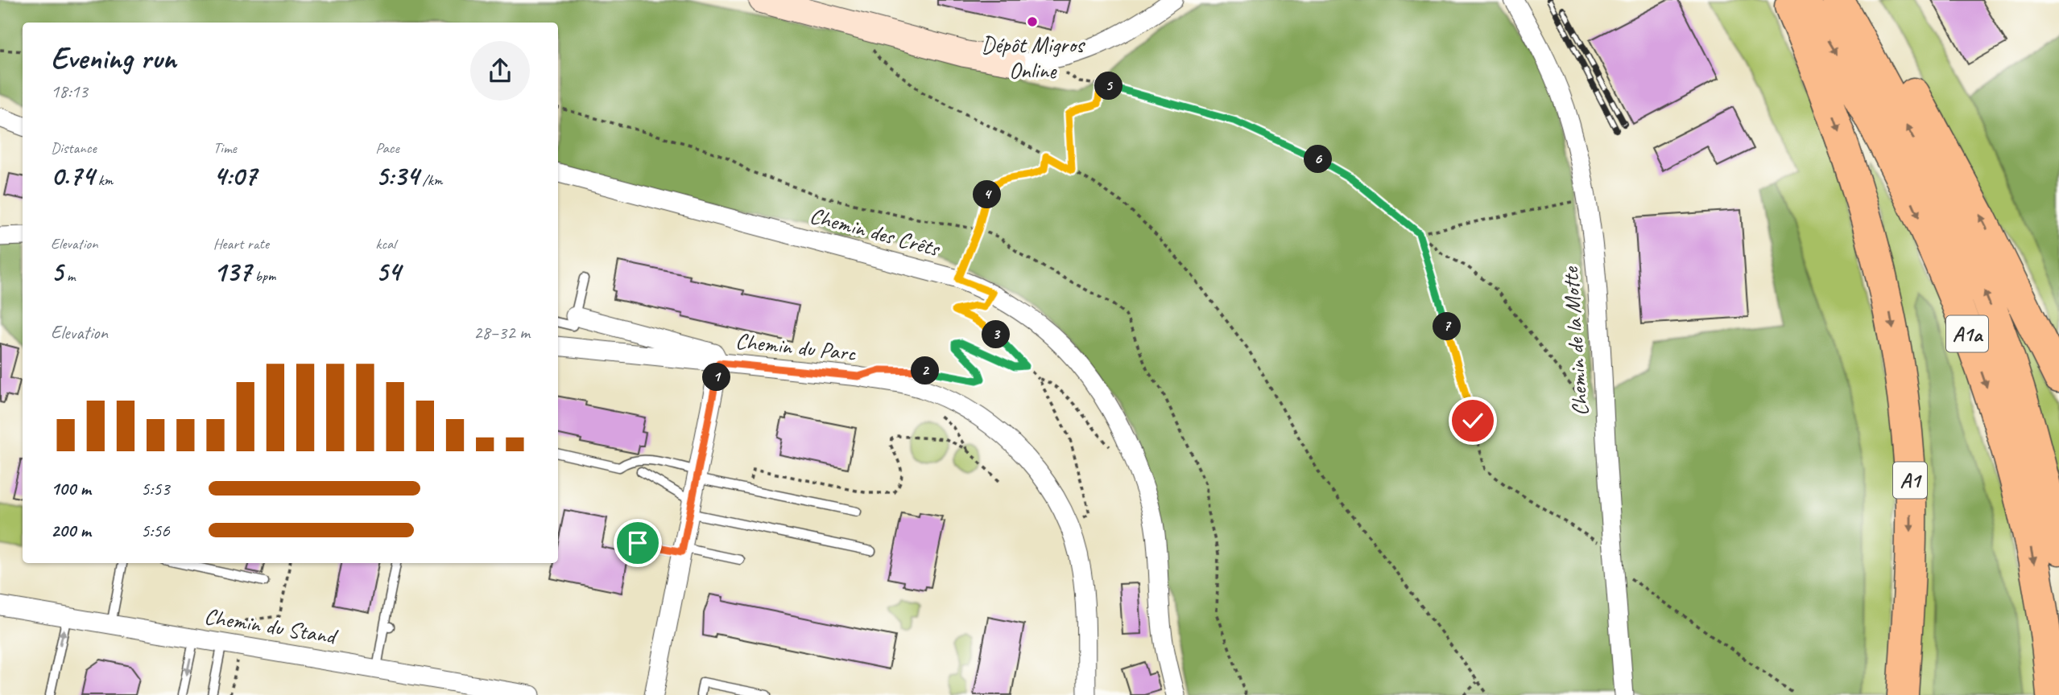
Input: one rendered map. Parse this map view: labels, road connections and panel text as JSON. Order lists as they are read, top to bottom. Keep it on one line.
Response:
{"streets":{"highway":["A1a","A1"],"street":["Chemin des Crêts","Chemin de la Motte","Chemin du Parc","Chemin du Stand"]},"places":["Dépôt Migros Online"],"page":{"heading":["Evening run","18:13"],"pins":["5","6","4","7","3","2","1"],"stats":[["Distance","0.74 km"],["Time","4:07"],["Pace","5:34 /km"],["Elevation","5 m"],["Heart rate","137 bpm"],["kcal","54"]],"chart":["Elevation","28–32 m"],"list":[{"name":"100 m","note":"5:53"},{"name":"200 m","note":"5:56"}]}}
